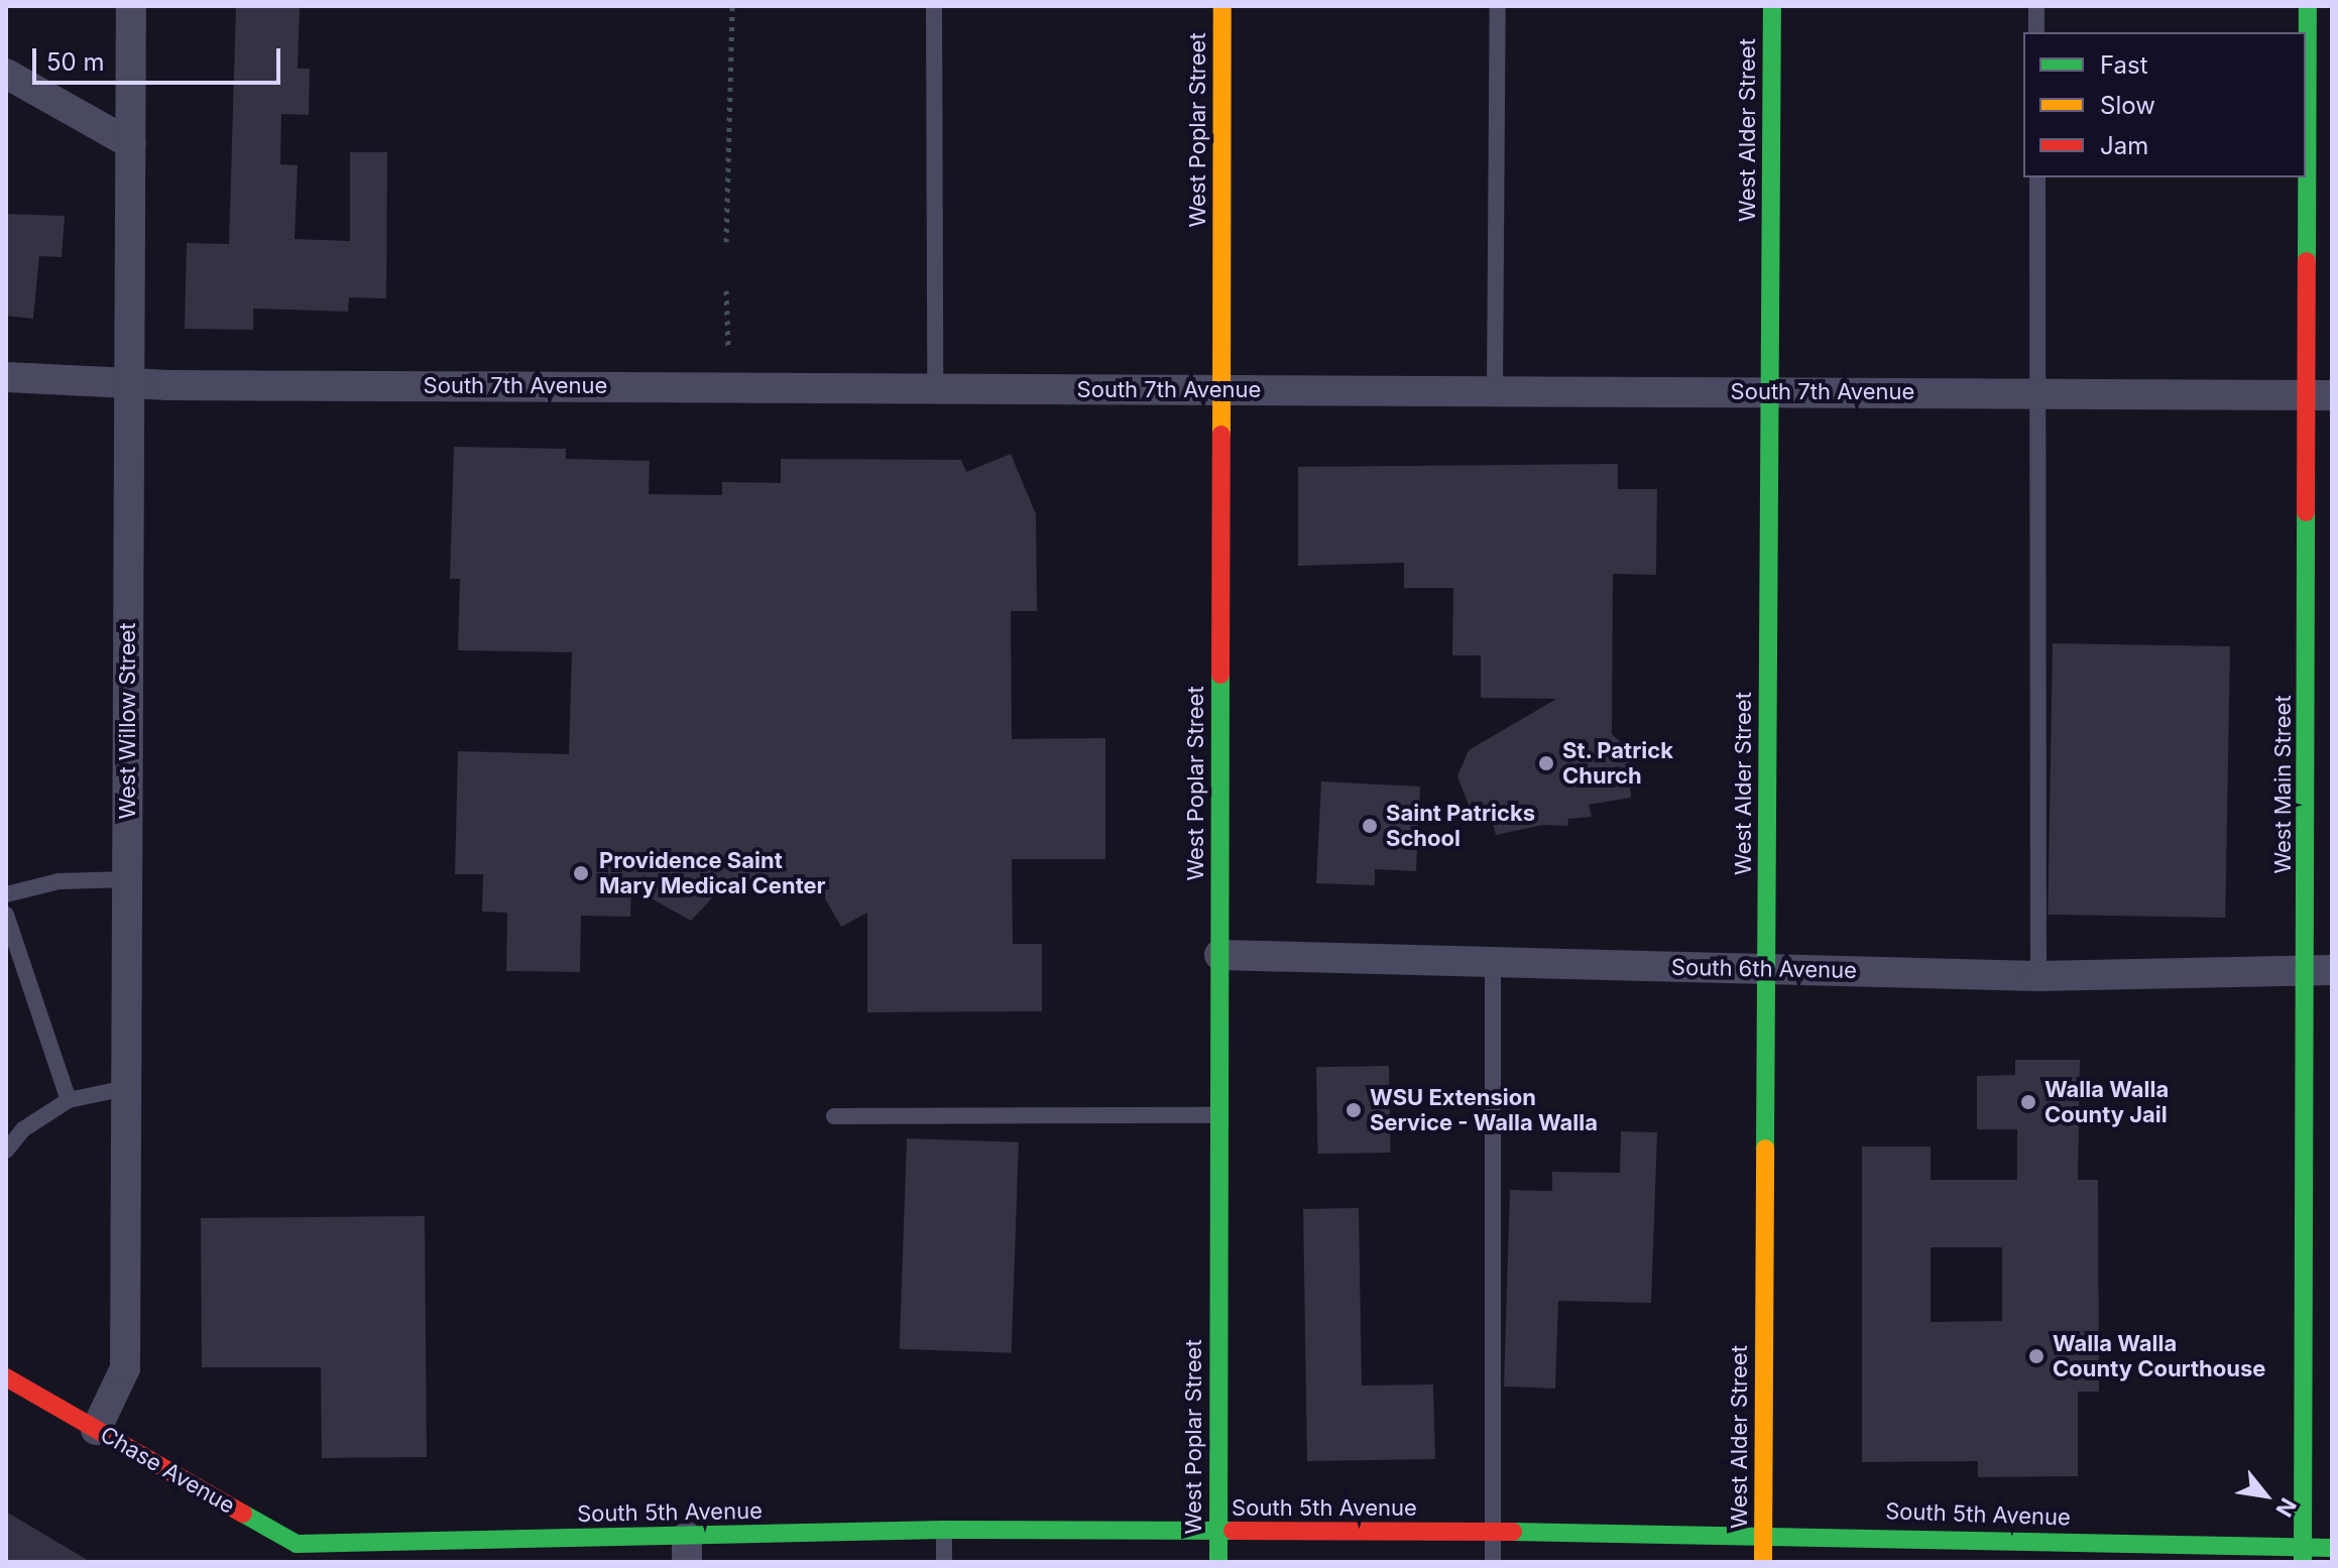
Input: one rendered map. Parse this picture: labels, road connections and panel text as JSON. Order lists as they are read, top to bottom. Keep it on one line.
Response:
{"streets":{"main road":["West Poplar Street","West Alder Street","West Main Street","Chase Avenue","South 5th Avenue"],"street":["South 7th Avenue","West Willow Street","South 6th Avenue"]},"crossings":[["West Poplar Street","South 7th Avenue"],["West Poplar Street","South 6th Avenue"],["West Poplar Street","South 5th Avenue"],["West Alder Street","South 7th Avenue"],["West Alder Street","South 6th Avenue"],["West Alder Street","South 5th Avenue"],["South 7th Avenue","West Willow Street"],["South 7th Avenue","West Main Street"],["West Willow Street","Chase Avenue"],["West Main Street","South 6th Avenue"],["West Main Street","South 5th Avenue"],["Chase Avenue","South 5th Avenue"]],"places":["St. Patrick Church","Saint Patricks School","Providence Saint Mary Medical Center","Walla Walla County Jail","WSU Extension Service - Walla Walla","Walla Walla County Courthouse"],"legend":["Fast","Slow","Jam"],"scale_bar":"50 m","north":"bottom right"}
